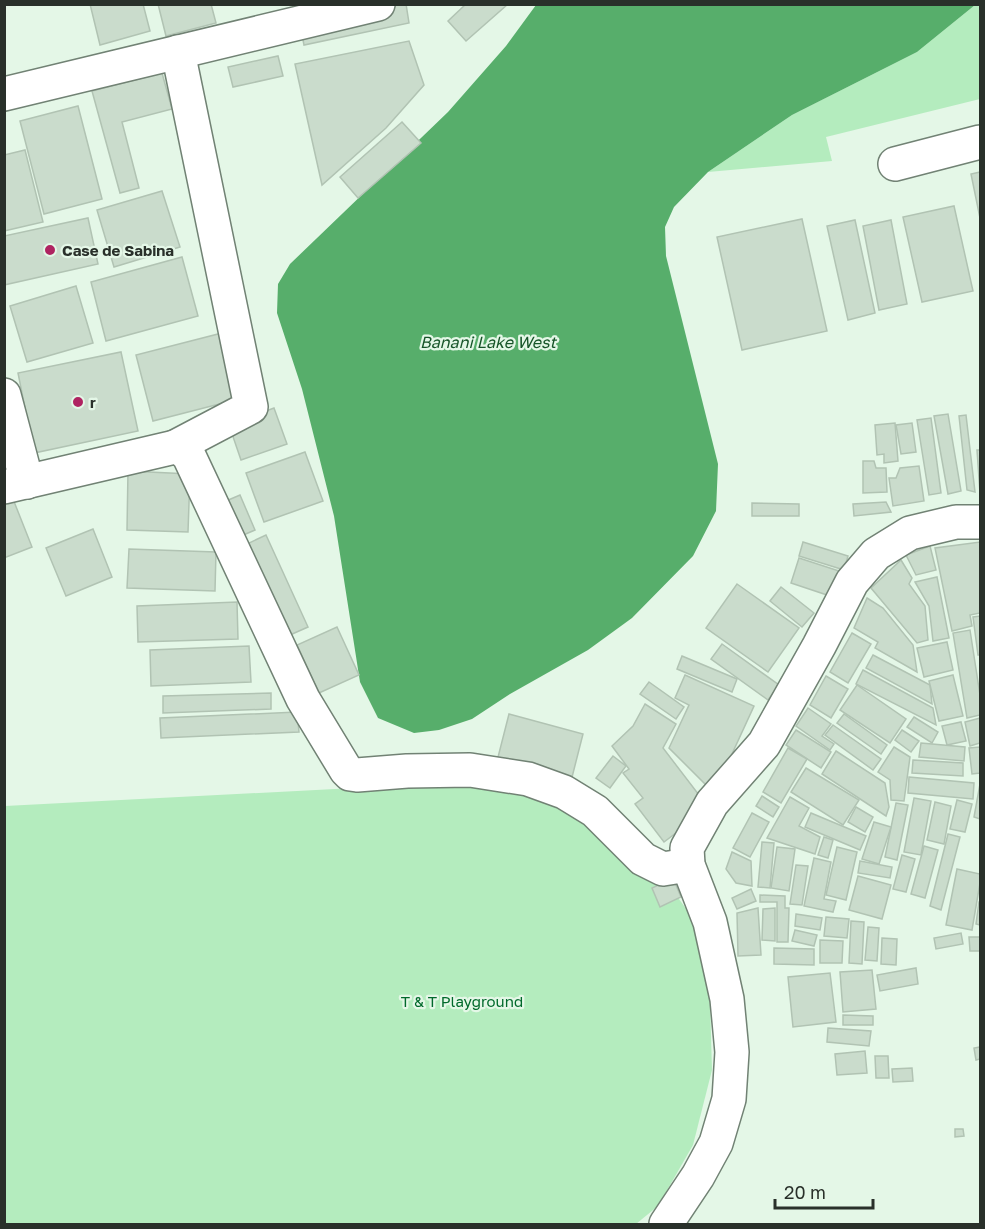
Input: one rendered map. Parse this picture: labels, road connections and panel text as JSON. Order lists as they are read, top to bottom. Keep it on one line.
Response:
{"water":["Banani Lake West"],"parks":["T & T Playground"],"places":["Case de Sabina","r"],"scale_bar":"20 m"}
